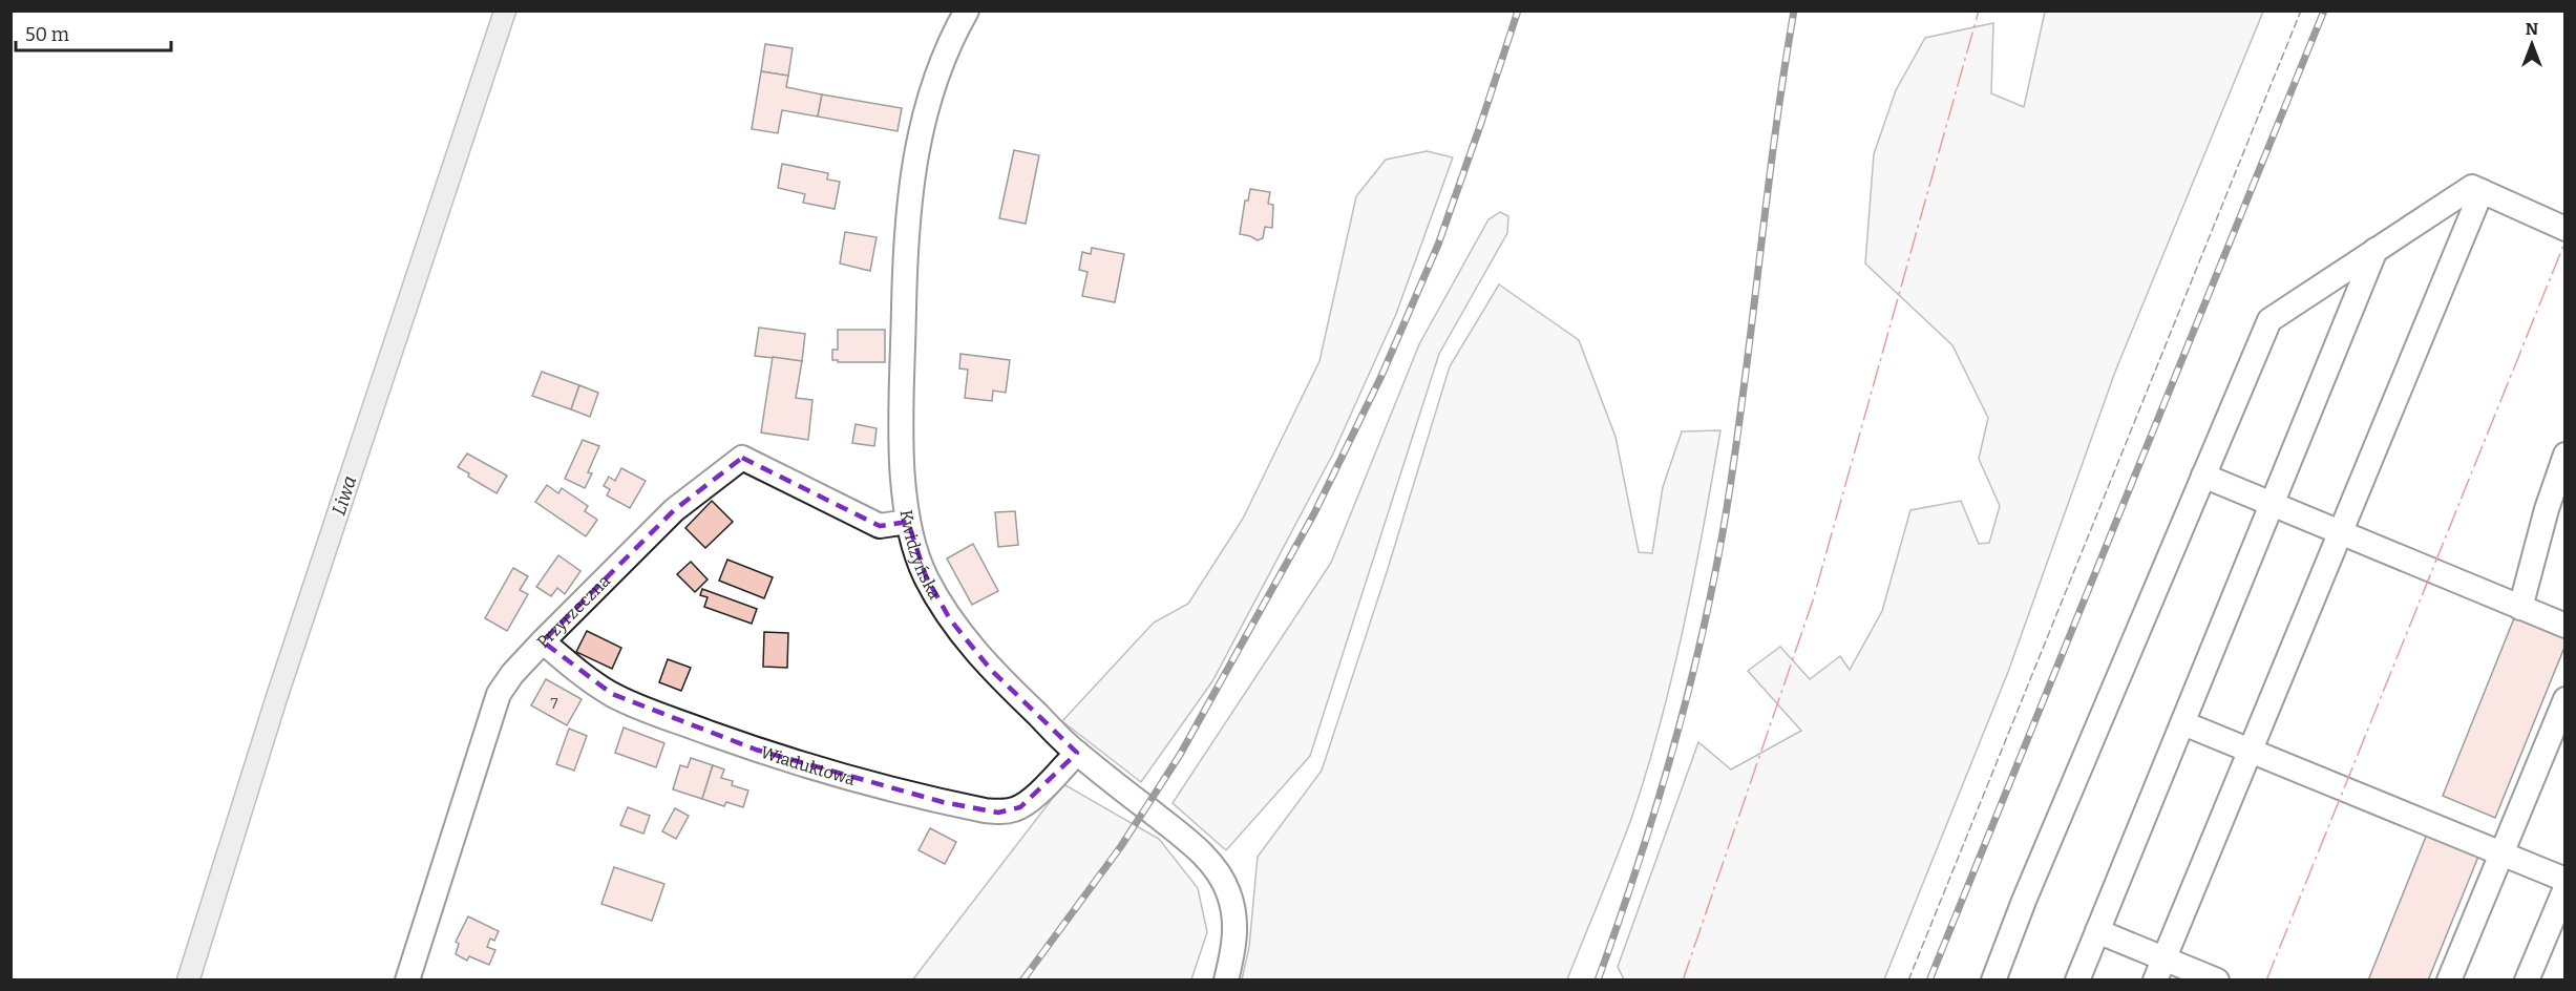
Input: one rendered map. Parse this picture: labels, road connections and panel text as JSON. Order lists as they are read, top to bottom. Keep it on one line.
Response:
{"streets":{"street":["Kwidzyńska","Przyrzeczna","Wiaduktowa"]},"crossings":[["Kwidzyńska","Przyrzeczna"],["Kwidzyńska","Wiaduktowa"],["Przyrzeczna","Wiaduktowa"]],"water":["Liwa"],"house_numbers":["7"],"scale_bar":"50 m","north":"top"}
